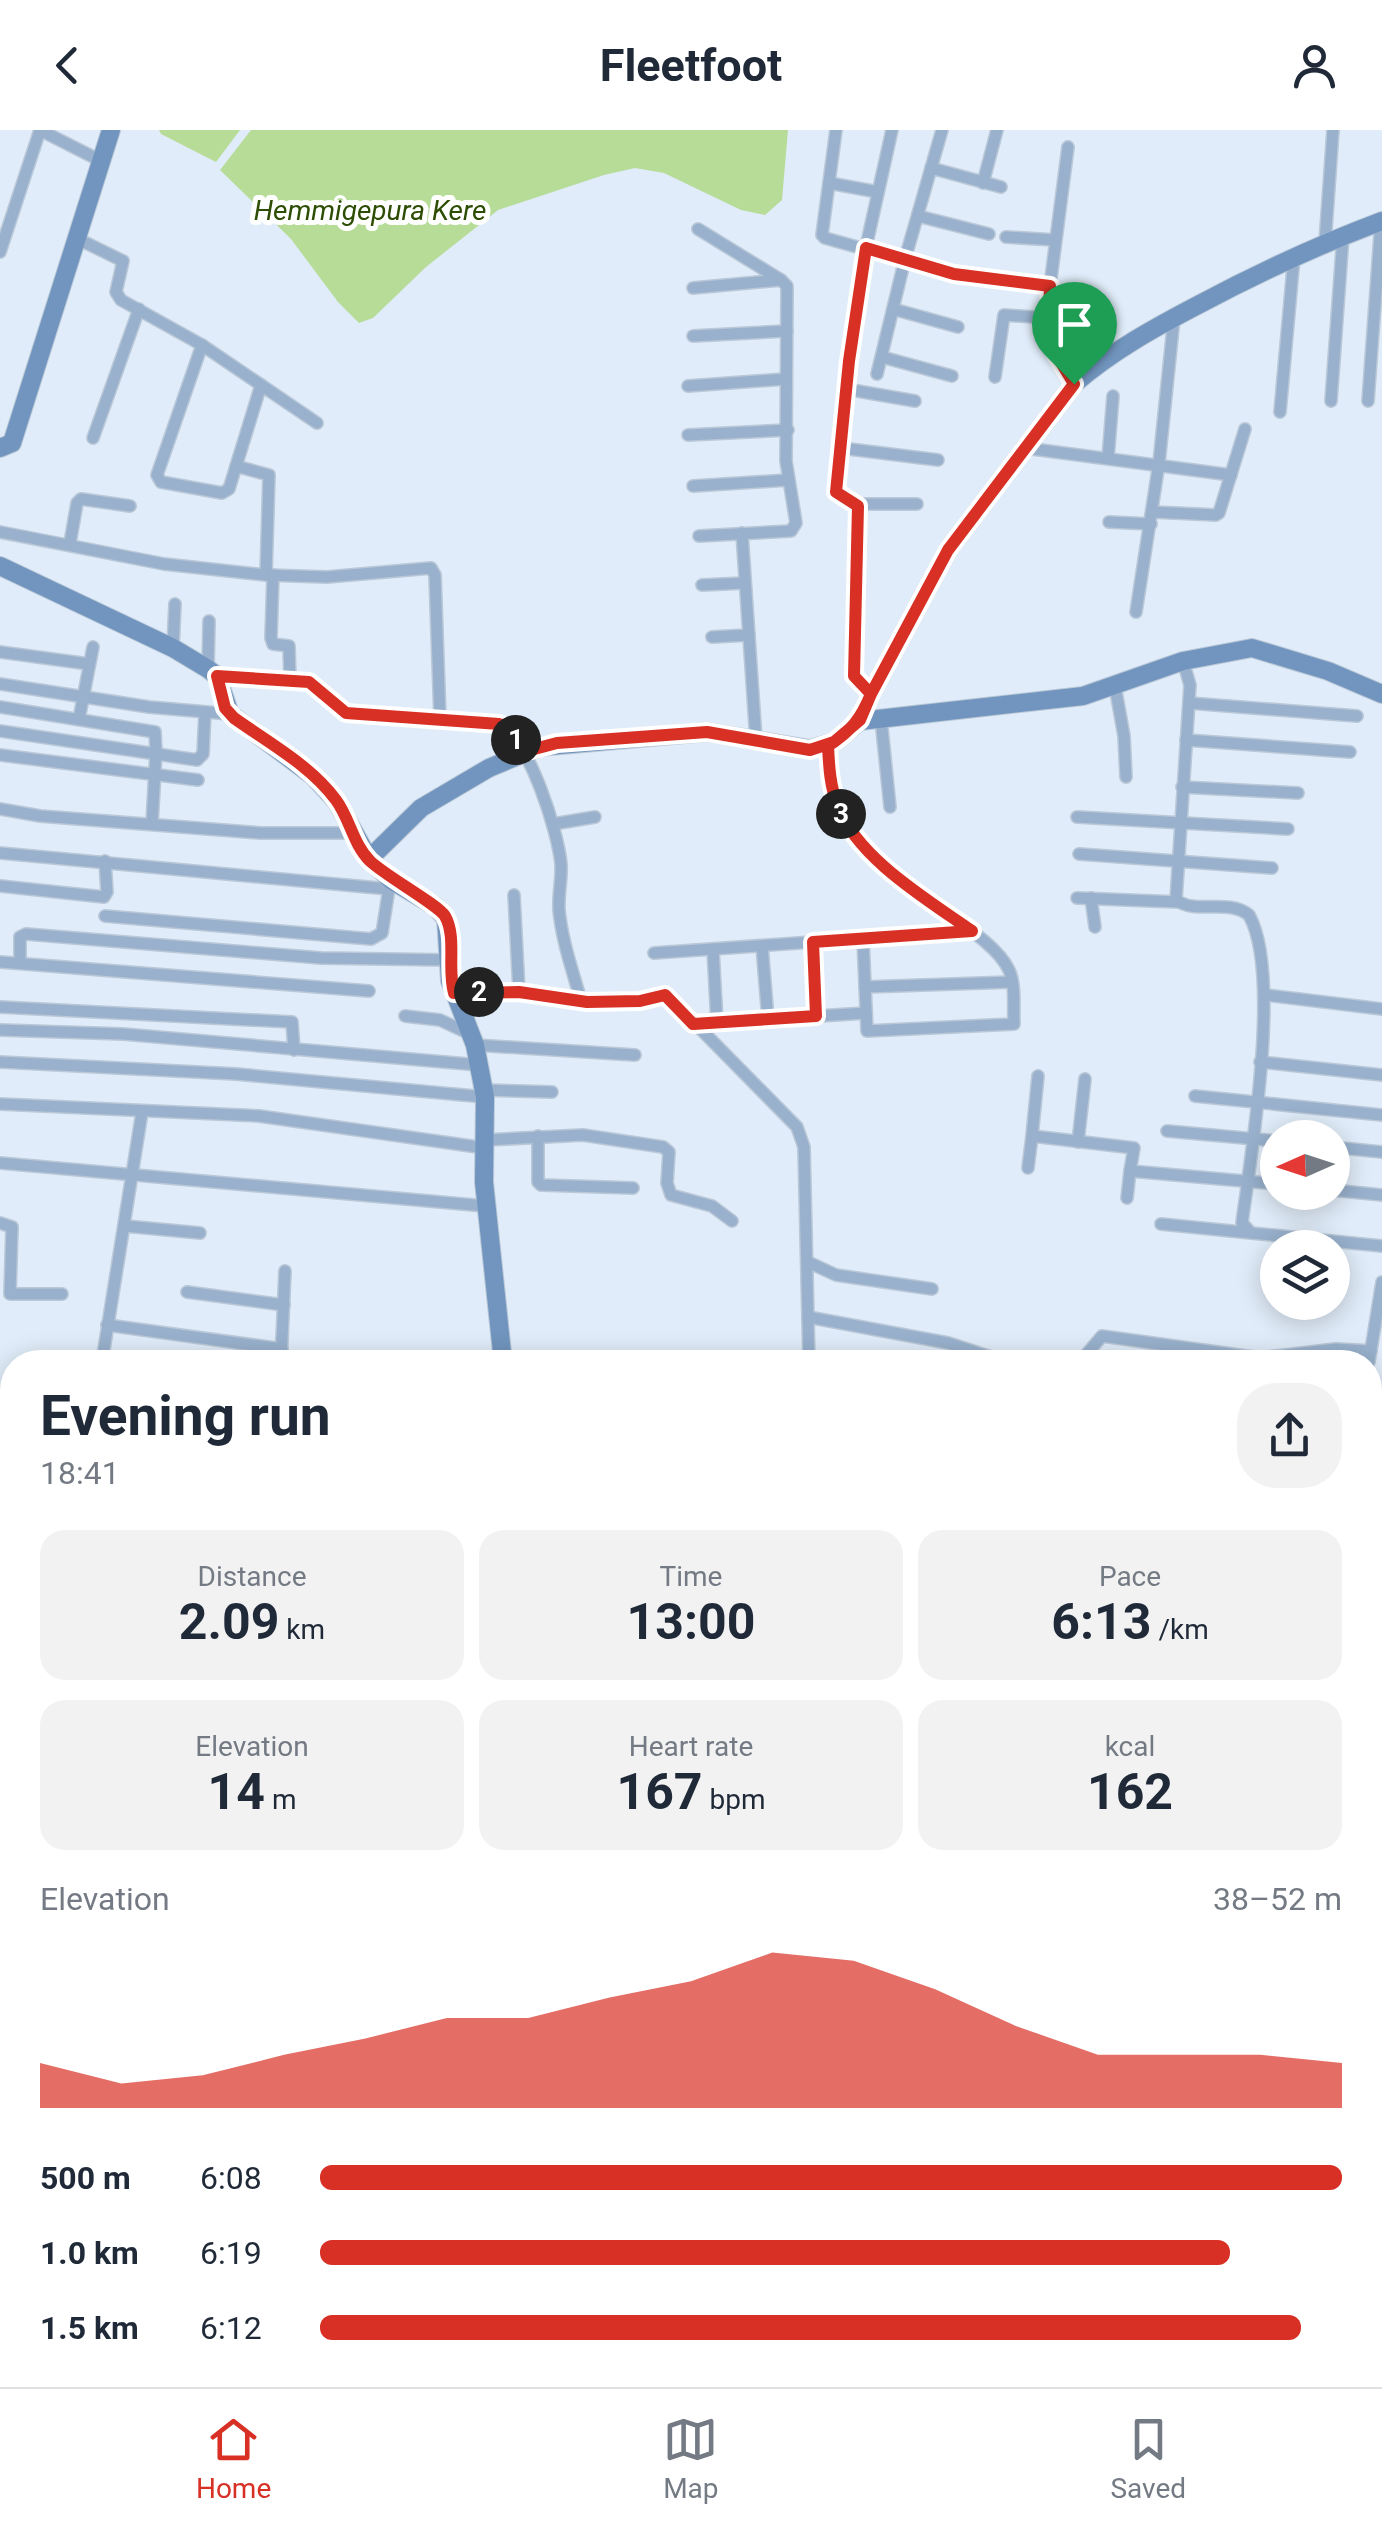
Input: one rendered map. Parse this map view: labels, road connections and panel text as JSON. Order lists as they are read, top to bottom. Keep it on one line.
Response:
{"water":["Hemmigepura Kere"],"north":"left","page":{"header":"Fleetfoot","pins":["1","3","2"],"heading":["Evening run","18:41"],"stats":[["Distance","2.09 km"],["Time","13:00"],["Pace","6:13 /km"],["Elevation","14 m"],["Heart rate","167 bpm"],["kcal","162"]],"chart":["Elevation","38–52 m"],"list":[{"name":"500 m","note":"6:08"},{"name":"1.0 km","note":"6:19"},{"name":"1.5 km","note":"6:12"}],"tabs":["Home","Map","Saved"]}}
